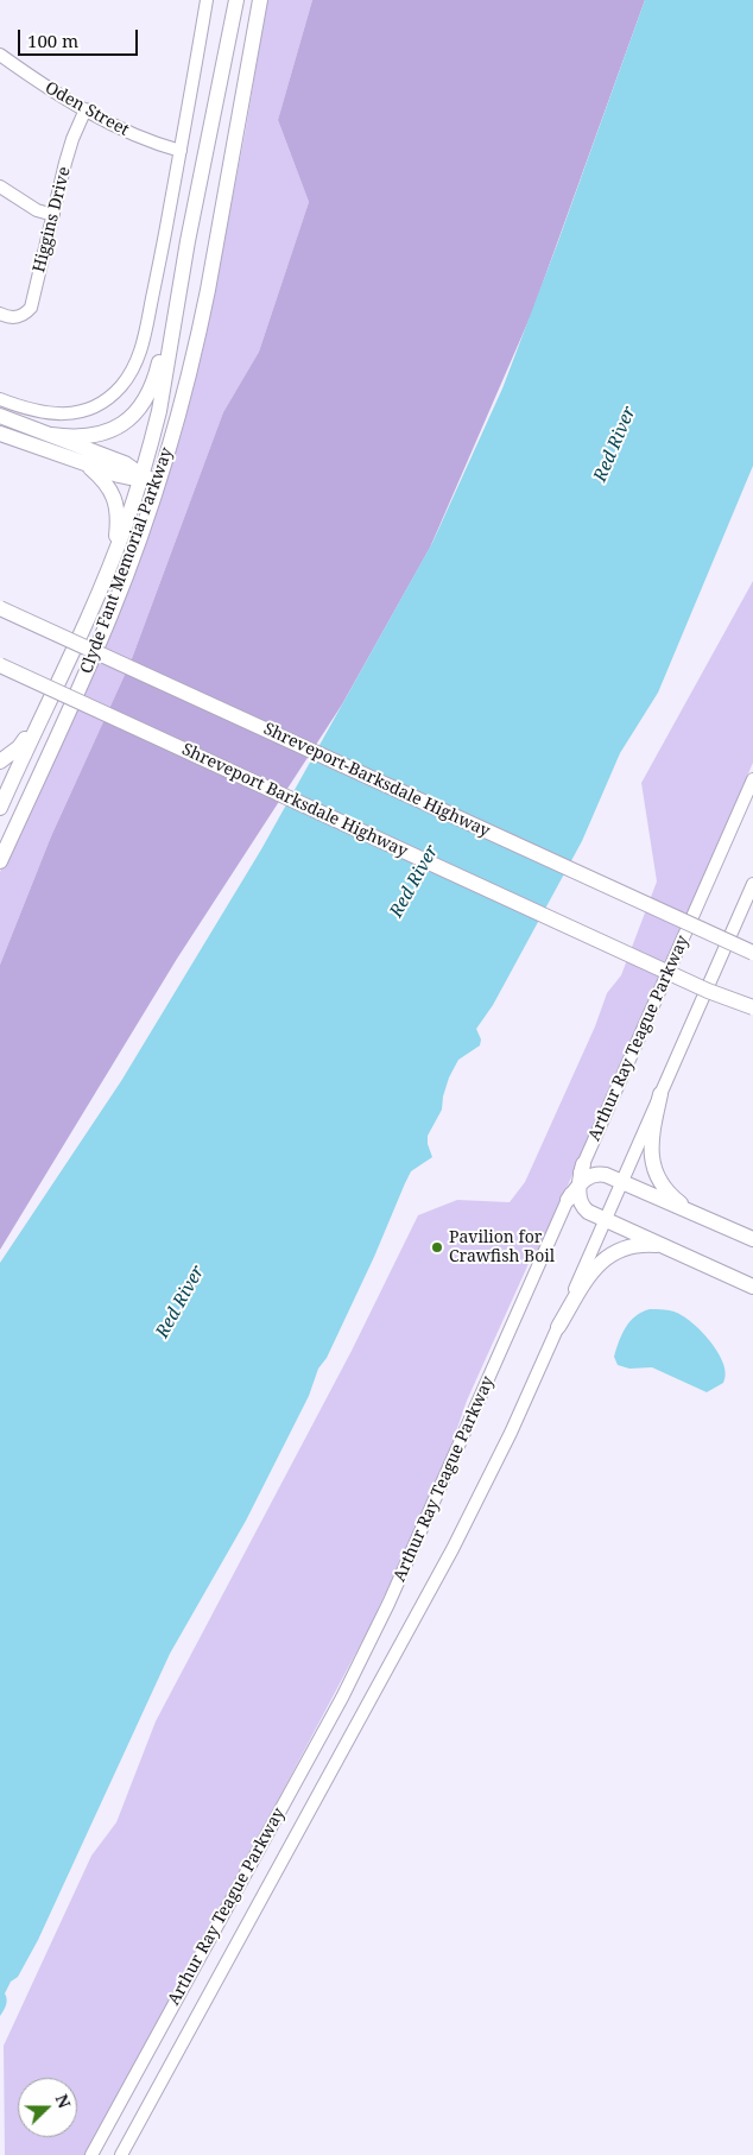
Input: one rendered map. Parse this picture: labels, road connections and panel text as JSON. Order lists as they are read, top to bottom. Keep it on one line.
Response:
{"streets":{"main road":["Clyde Fant Memorial Parkway","Shreveport-Barksdale Highway","Shreveport Barksdale Highway"],"street":["Oden Street","Higgins Drive","Arthur Ray Teague Parkway"]},"crossings":[["Oden Street","Higgins Drive"]],"water":["Red River"],"places":["Pavilion for Crawfish Boil"],"scale_bar":"100 m","north":"right"}
